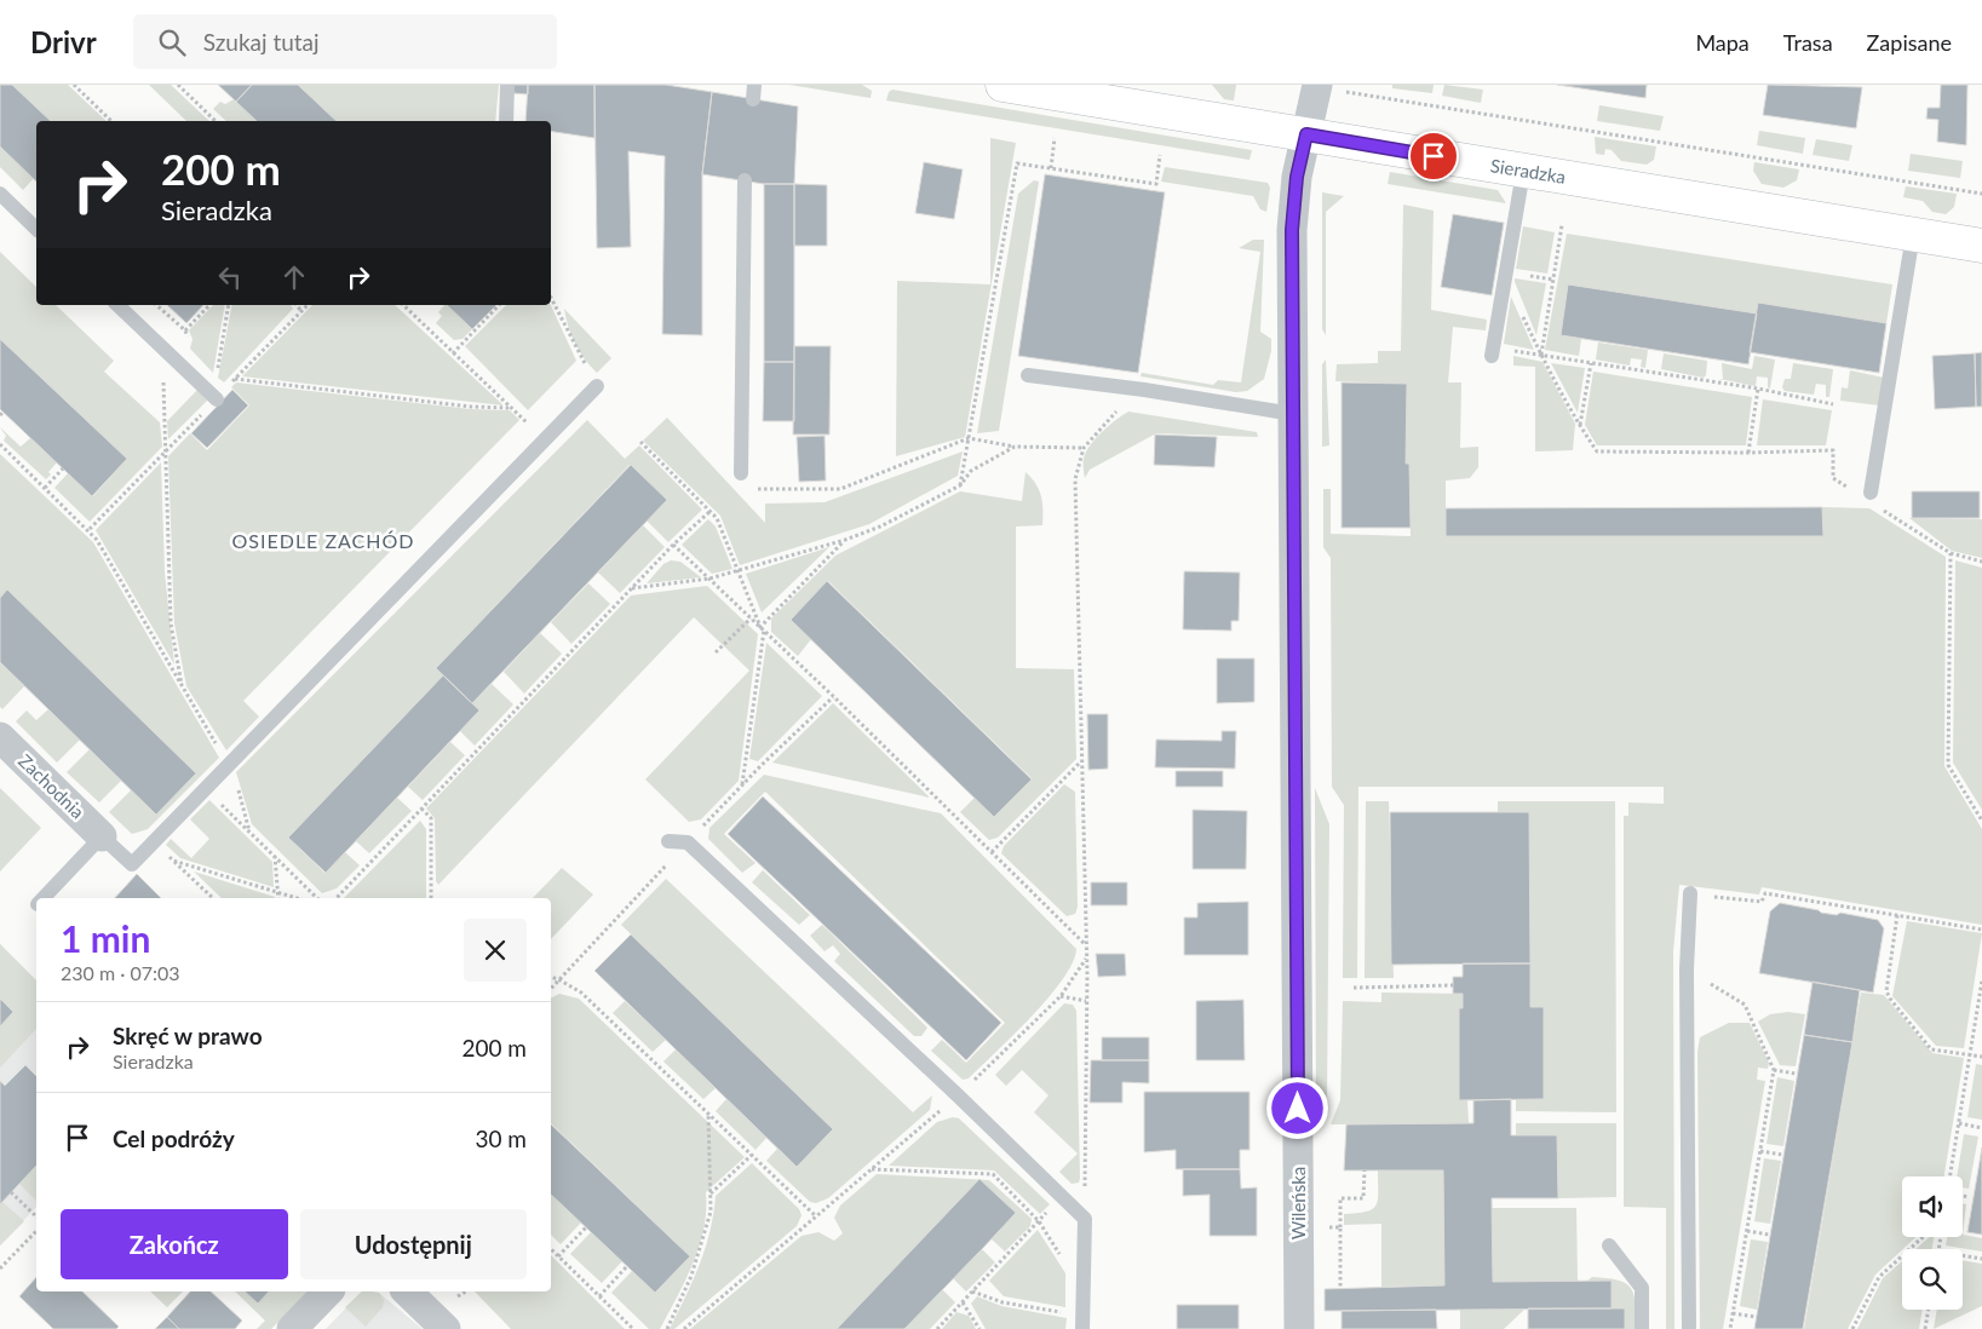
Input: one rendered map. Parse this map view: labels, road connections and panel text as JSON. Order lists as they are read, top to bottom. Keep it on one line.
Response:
{"streets":{"street":["Sieradzka","Zachodnia","Wileńska"]},"crossings":[["Sieradzka","Wileńska"]],"districts":["OSIEDLE ZACHÓD"],"page":{"header":"Drivr","search":"Szukaj tutaj","nav":["Mapa","Trasa","Zapisane"],"turn":["200 m","Sieradzka"],"heading":["1 min","230 m · 07:03"],"list":[{"name":"Skręć w prawo","note":"Sieradzka","value":"200 m"},{"name":"Cel podróży","value":"30 m"}],"buttons":["Zakończ","Udostępnij"]}}
